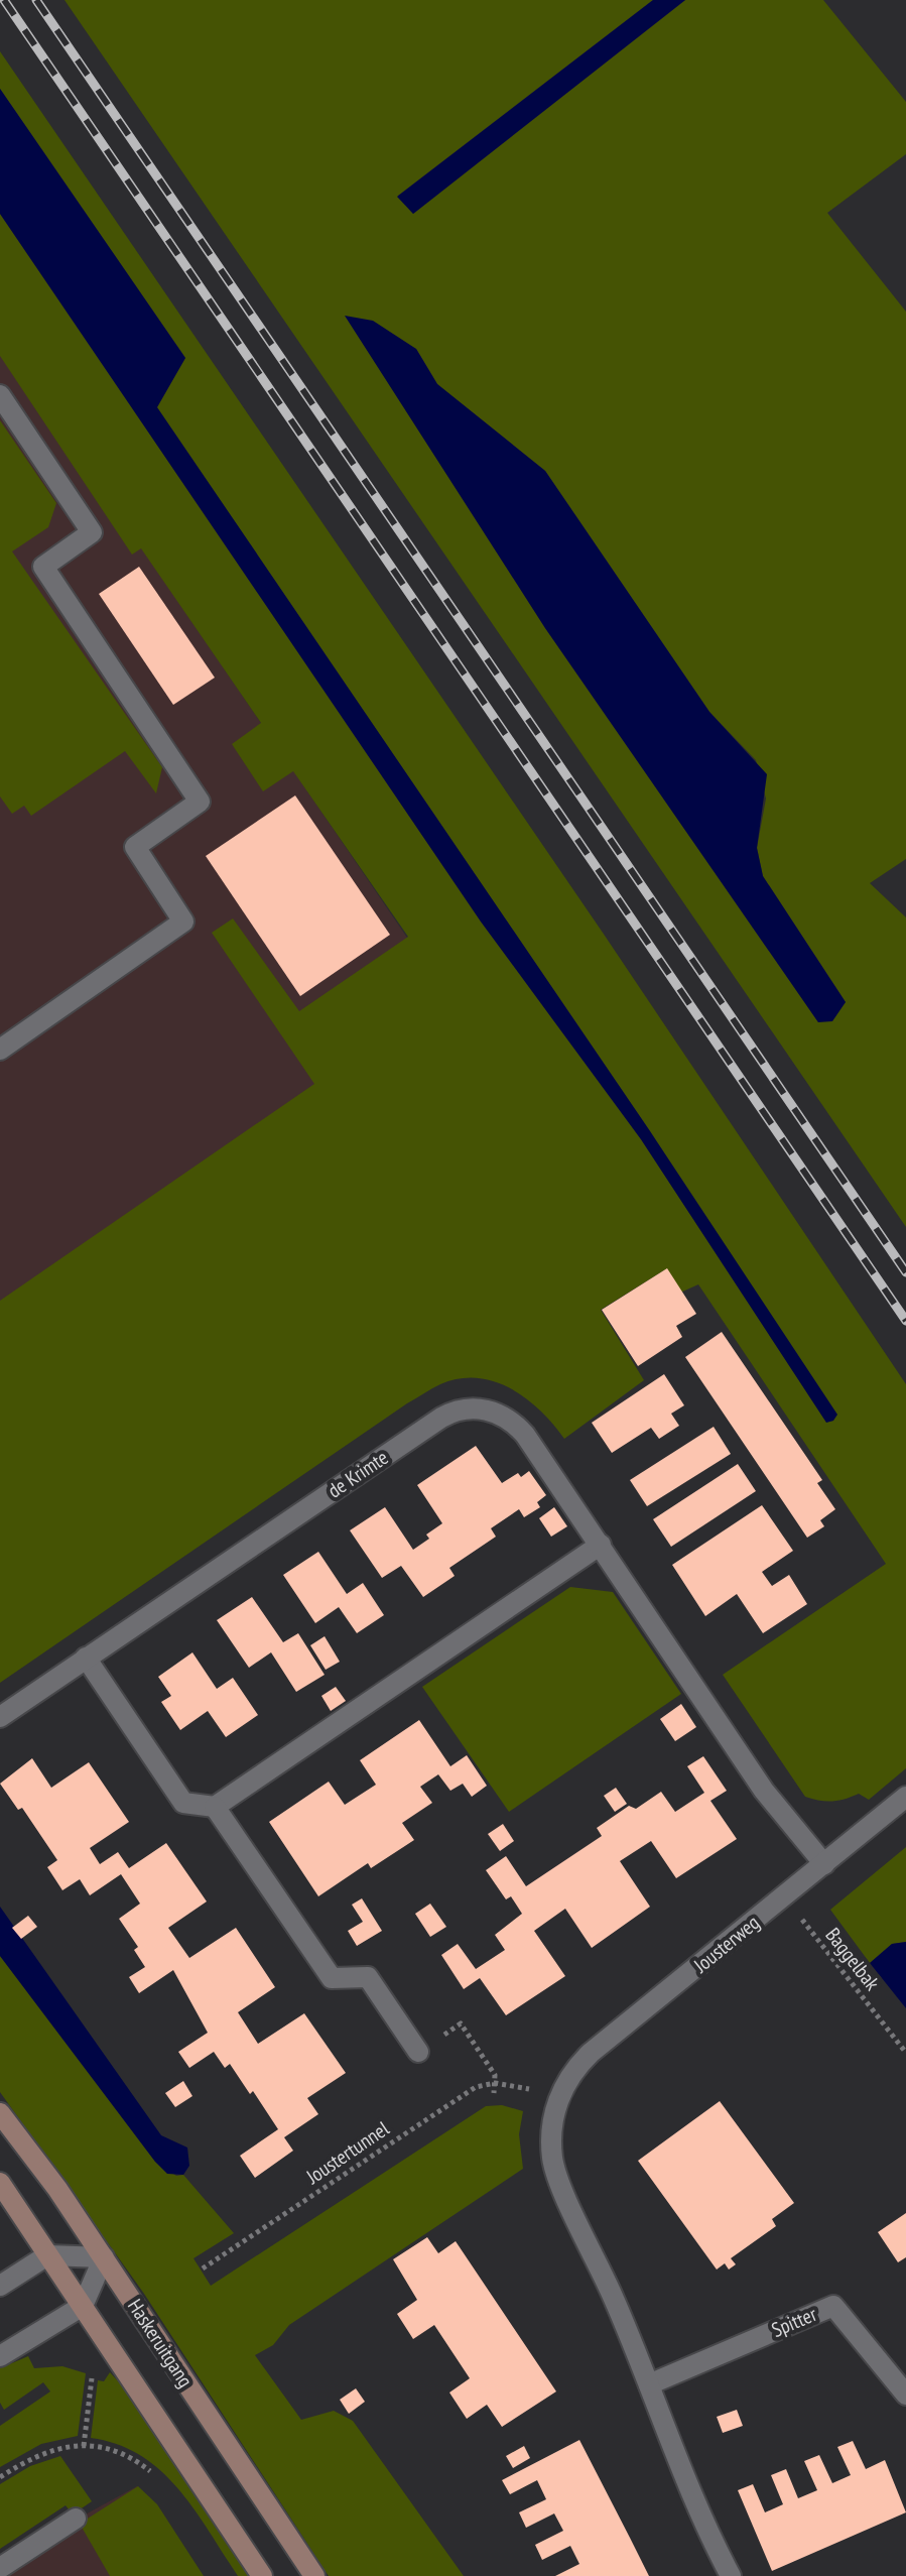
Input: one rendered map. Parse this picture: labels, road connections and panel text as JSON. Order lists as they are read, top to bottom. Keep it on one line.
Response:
{"streets":{"main road":["Haskeruitgang"],"street":["de Krimte","Jousterweg","Spitter"],"path":["Baggelbak","Joustertunnel"]},"crossings":[["de Krimte","Jousterweg"],["Jousterweg","Spitter"]]}
